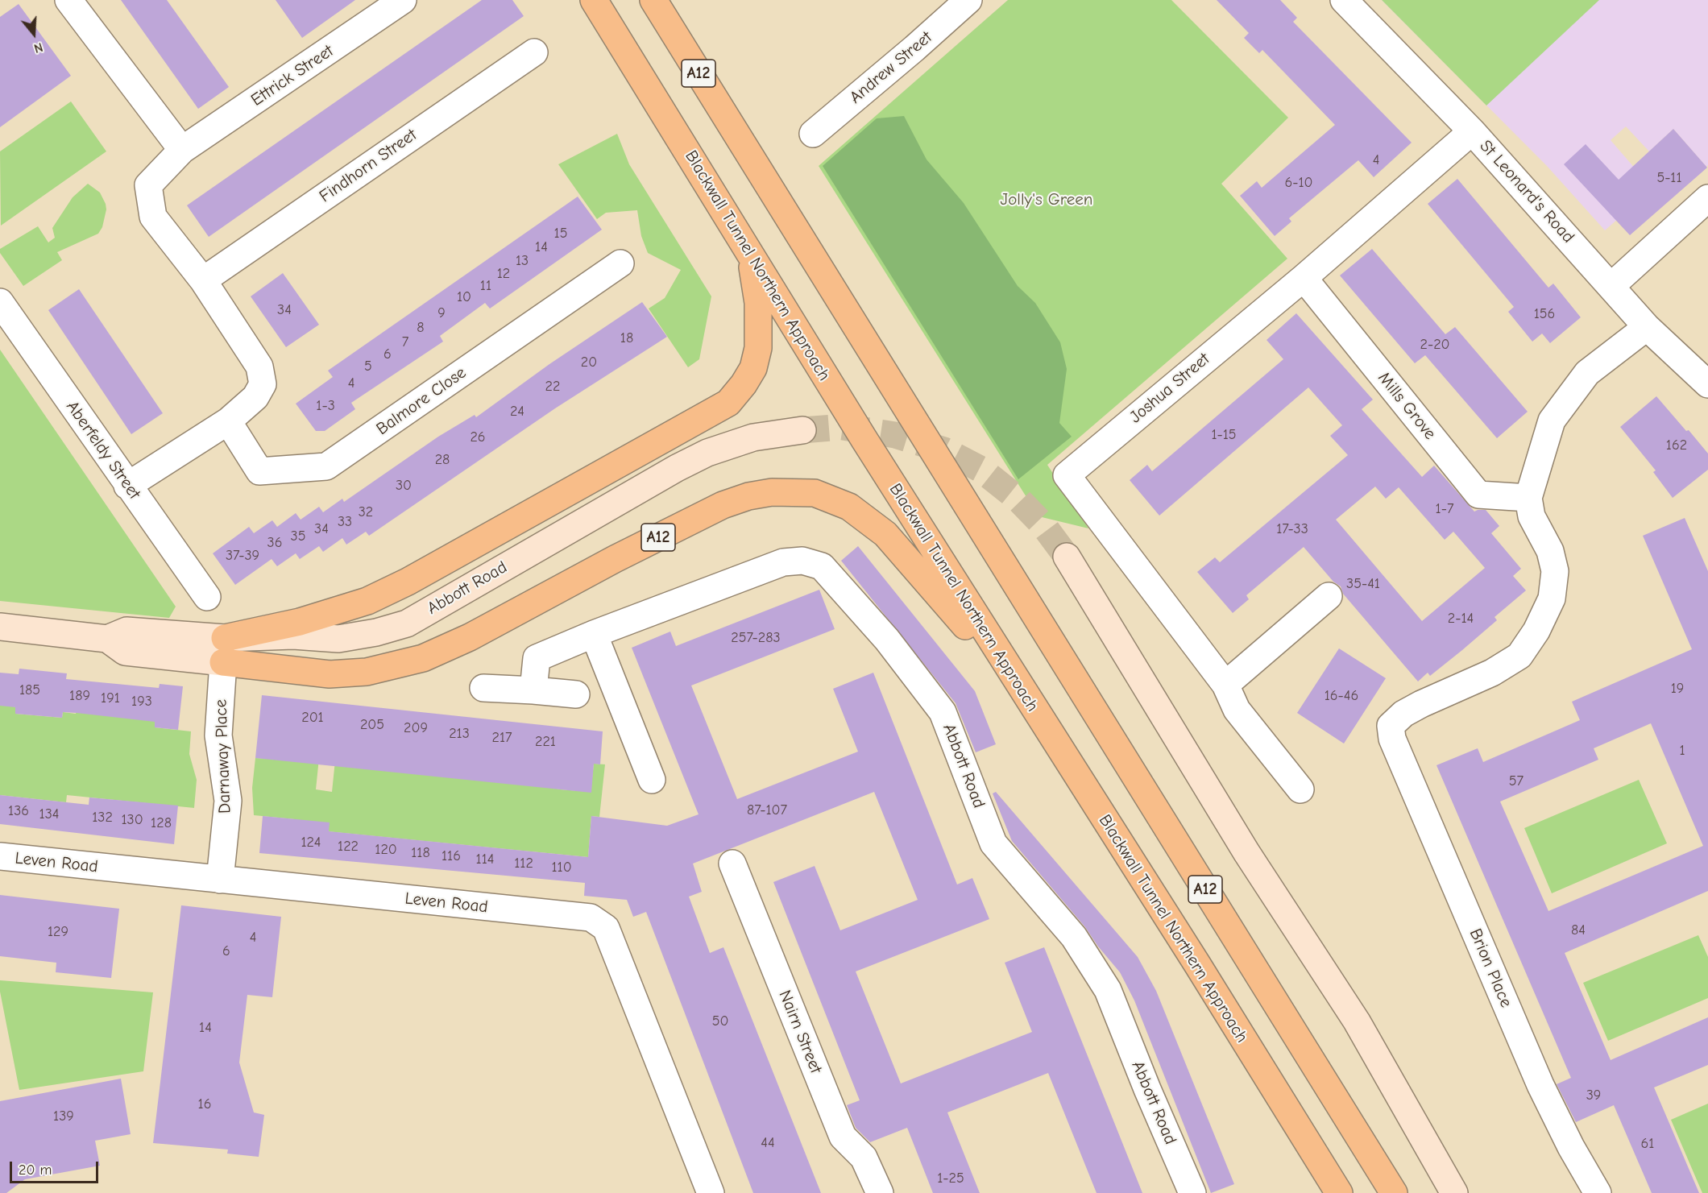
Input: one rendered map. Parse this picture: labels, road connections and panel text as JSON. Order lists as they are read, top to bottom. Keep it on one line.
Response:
{"streets":{"highway":["A12","Blackwall Tunnel Northern Approach"],"main road":["Abbott Road"],"street":["Andrew Street","Ettrick Street","Findhorn Street","St Leonard's Road","Joshua Street","Balmore Close","Mills Grove","Aberfeldy Street","Darnaway Place","Leven Road","Brion Place","Nairn Street"]},"crossings":[["A12","Blackwall Tunnel Northern Approach"],["A12","Abbott Road"],["A12","Darnaway Place"],["Ettrick Street","Findhorn Street"],["St Leonard's Road","Joshua Street"],["Joshua Street","Mills Grove"],["Mills Grove","Brion Place"],["Abbott Road","Darnaway Place"],["Darnaway Place","Leven Road"]],"parks":["Jolly's Green"],"house_numbers":["4","5-11","6-10","15","14","13","12","11","10","34","9","156","8","18","7","2-20","6","20","5","4","22","1-3","24","1-15","26","162","28","30","1-7","32","33","34","17-33","35","36","37-39","35-41","2-14","257-283","19","185","189","16-46","191","193","201","205","209","213","217","221","1","57","87-107","136","134","132","130","128","124","122","120","118","116","114","112","110","84","129","4","6","50","14","39","16","139","44","61","1-25"],"scale_bar":"20 m","north":"bottom"}
